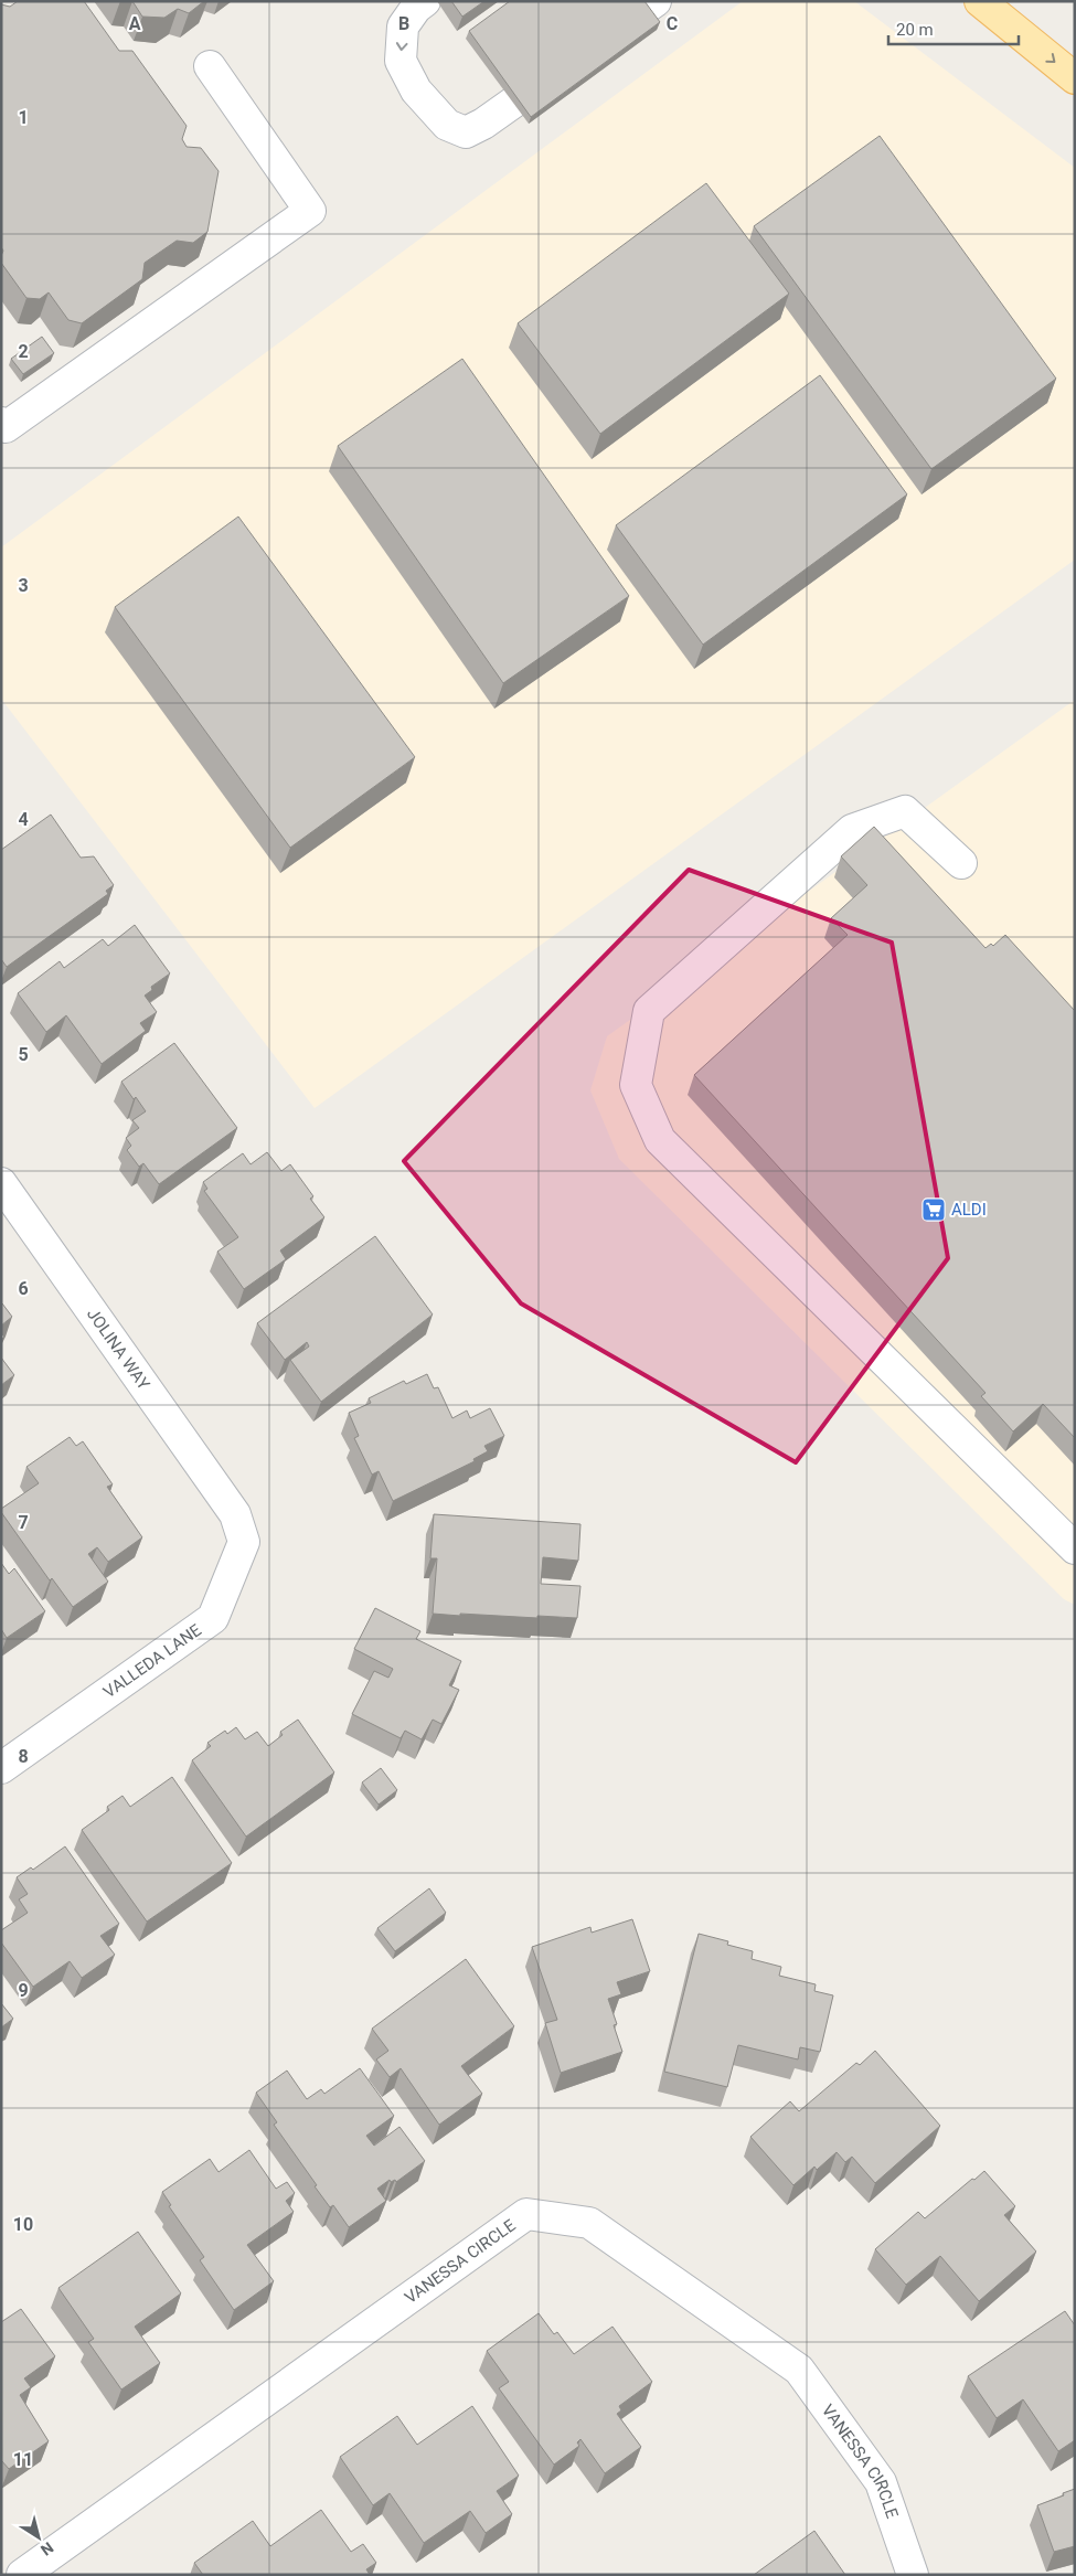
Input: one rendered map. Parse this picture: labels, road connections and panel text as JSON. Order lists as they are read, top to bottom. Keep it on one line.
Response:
{"streets":{"street":["JOLINA WAY","VALLEDA LANE","VANESSA CIRCLE"]},"crossings":[["JOLINA WAY","VALLEDA LANE"]],"places":{"supermarket":["ALDI"]},"scale_bar":"20 m","north":"bottom right","grid":{"columns":["A","B","C"],"rows":["1","2","3","4","5","6","7","8","9","10","11"]}}
